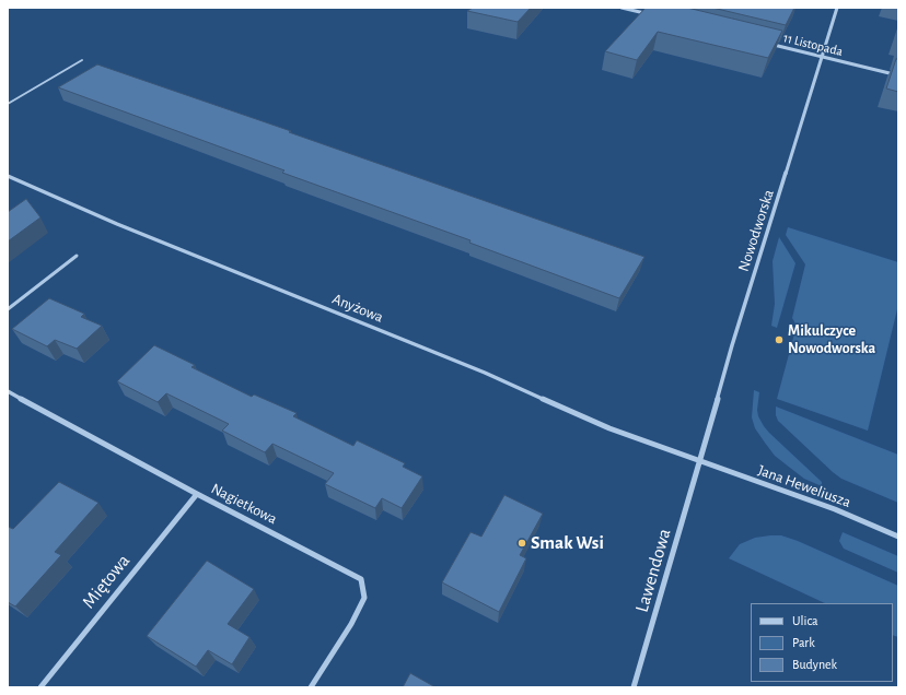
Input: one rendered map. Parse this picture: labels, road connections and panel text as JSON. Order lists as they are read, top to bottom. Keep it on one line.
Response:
{"streets":{"street":["11 Listopada","Nowodworska","Anyżowa","Jana Heweliusza","Nagietkowa","Lawendowa","Miętowa"]},"crossings":[["11 Listopada","Nowodworska"],["Nowodworska","Anyżowa"],["Nowodworska","Jana Heweliusza"],["Nowodworska","Lawendowa"],["Anyżowa","Jana Heweliusza"],["Anyżowa","Lawendowa"],["Jana Heweliusza","Lawendowa"],["Nagietkowa","Miętowa"]],"places":["Mikulczyce Nowodworska","Smak Wsi"],"legend":["Ulica","Park","Budynek"]}
